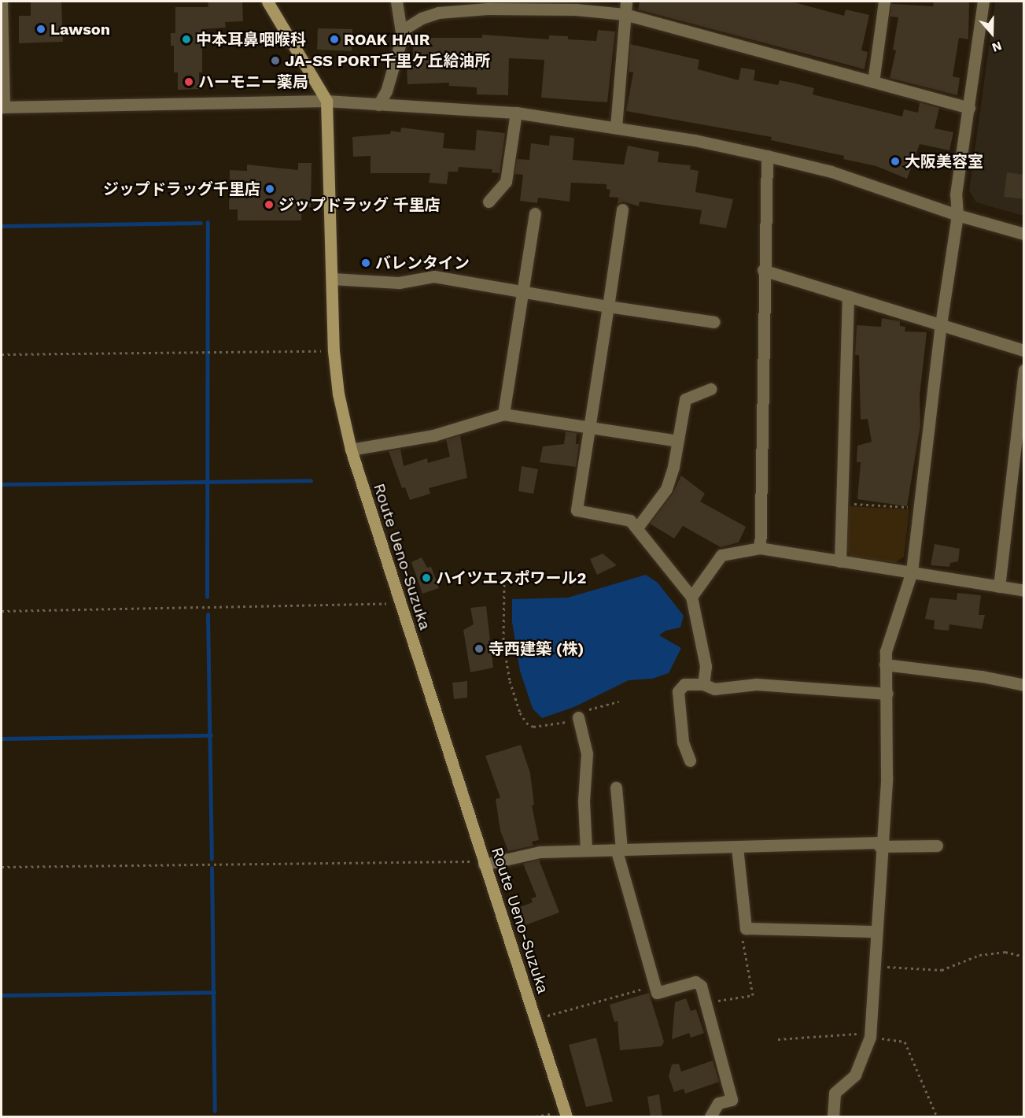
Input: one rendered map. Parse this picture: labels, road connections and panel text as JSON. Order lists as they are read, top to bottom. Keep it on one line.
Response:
{"streets":{"main road":["Route Ueno-Suzuka"]},"places":["Lawson","中本耳鼻咽喉科","ROAK HAIR","JA-SS PORT千里ケ丘給油所","ハーモニー薬局","大阪美容室","ジップドラッグ千里店","ジップドラッグ 千里店","バレンタイン","ハイツエスポワール2","寺西建築 (株)"],"north":"bottom"}
